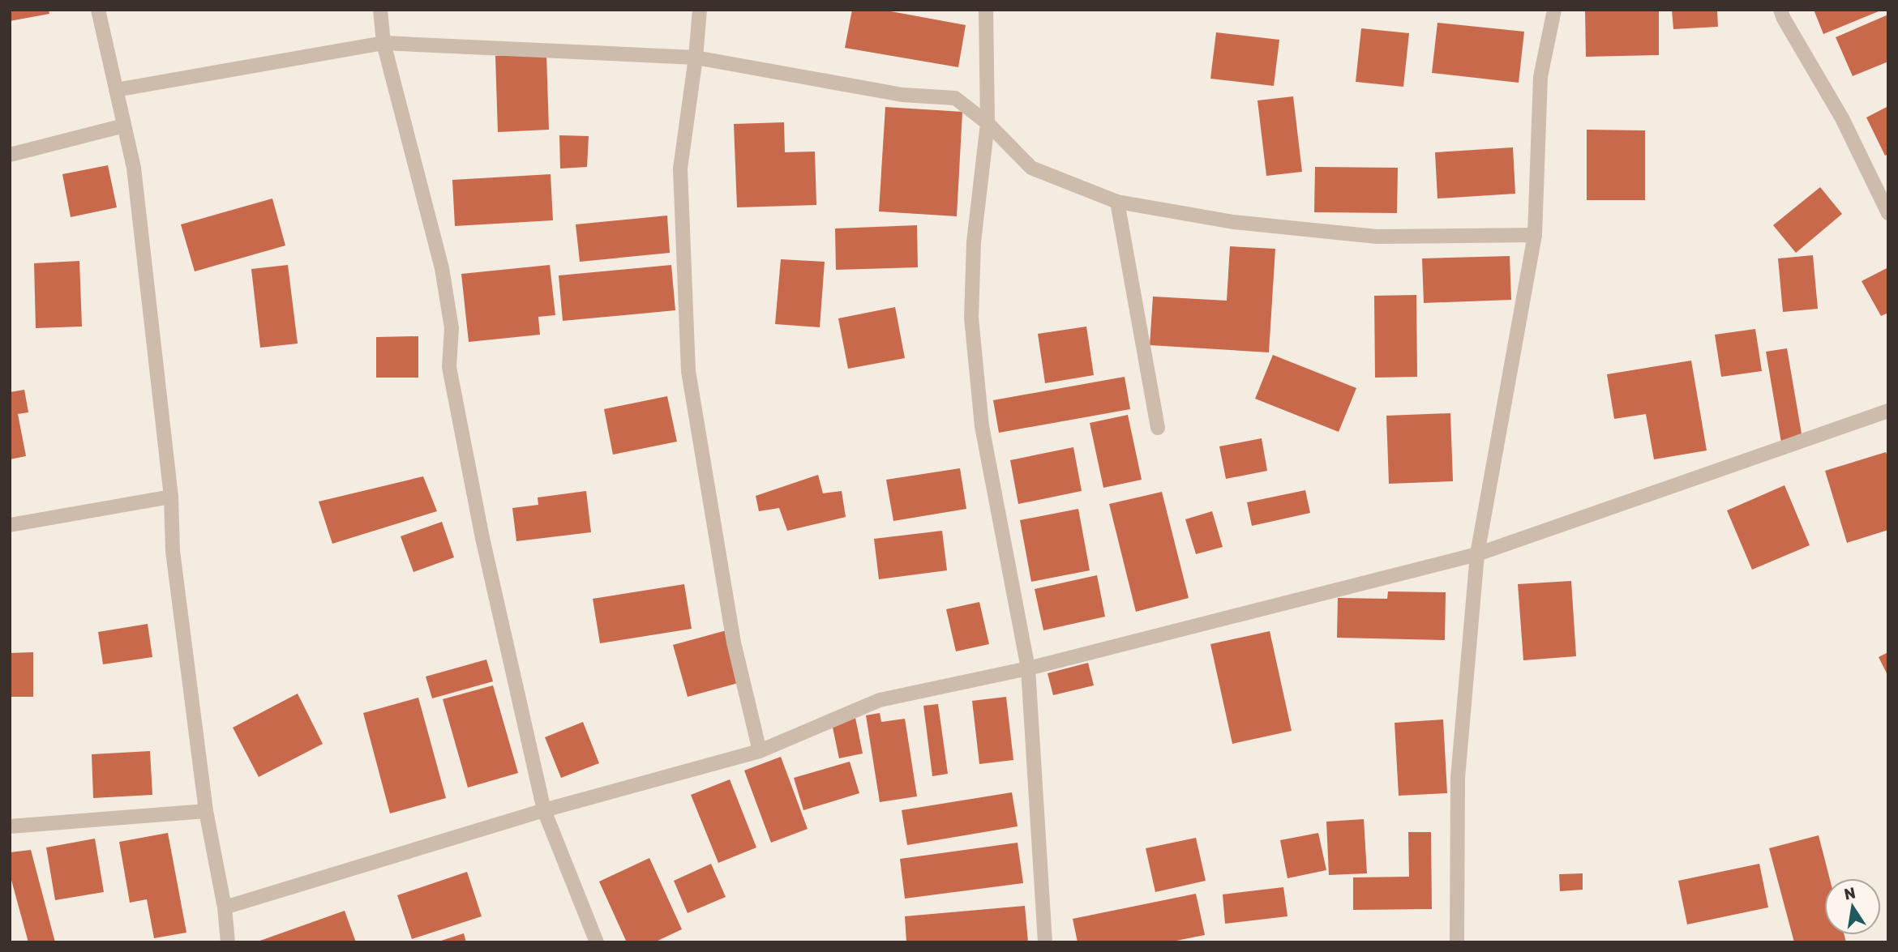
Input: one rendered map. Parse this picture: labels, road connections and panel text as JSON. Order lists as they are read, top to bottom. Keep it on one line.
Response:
{"north":"top"}
